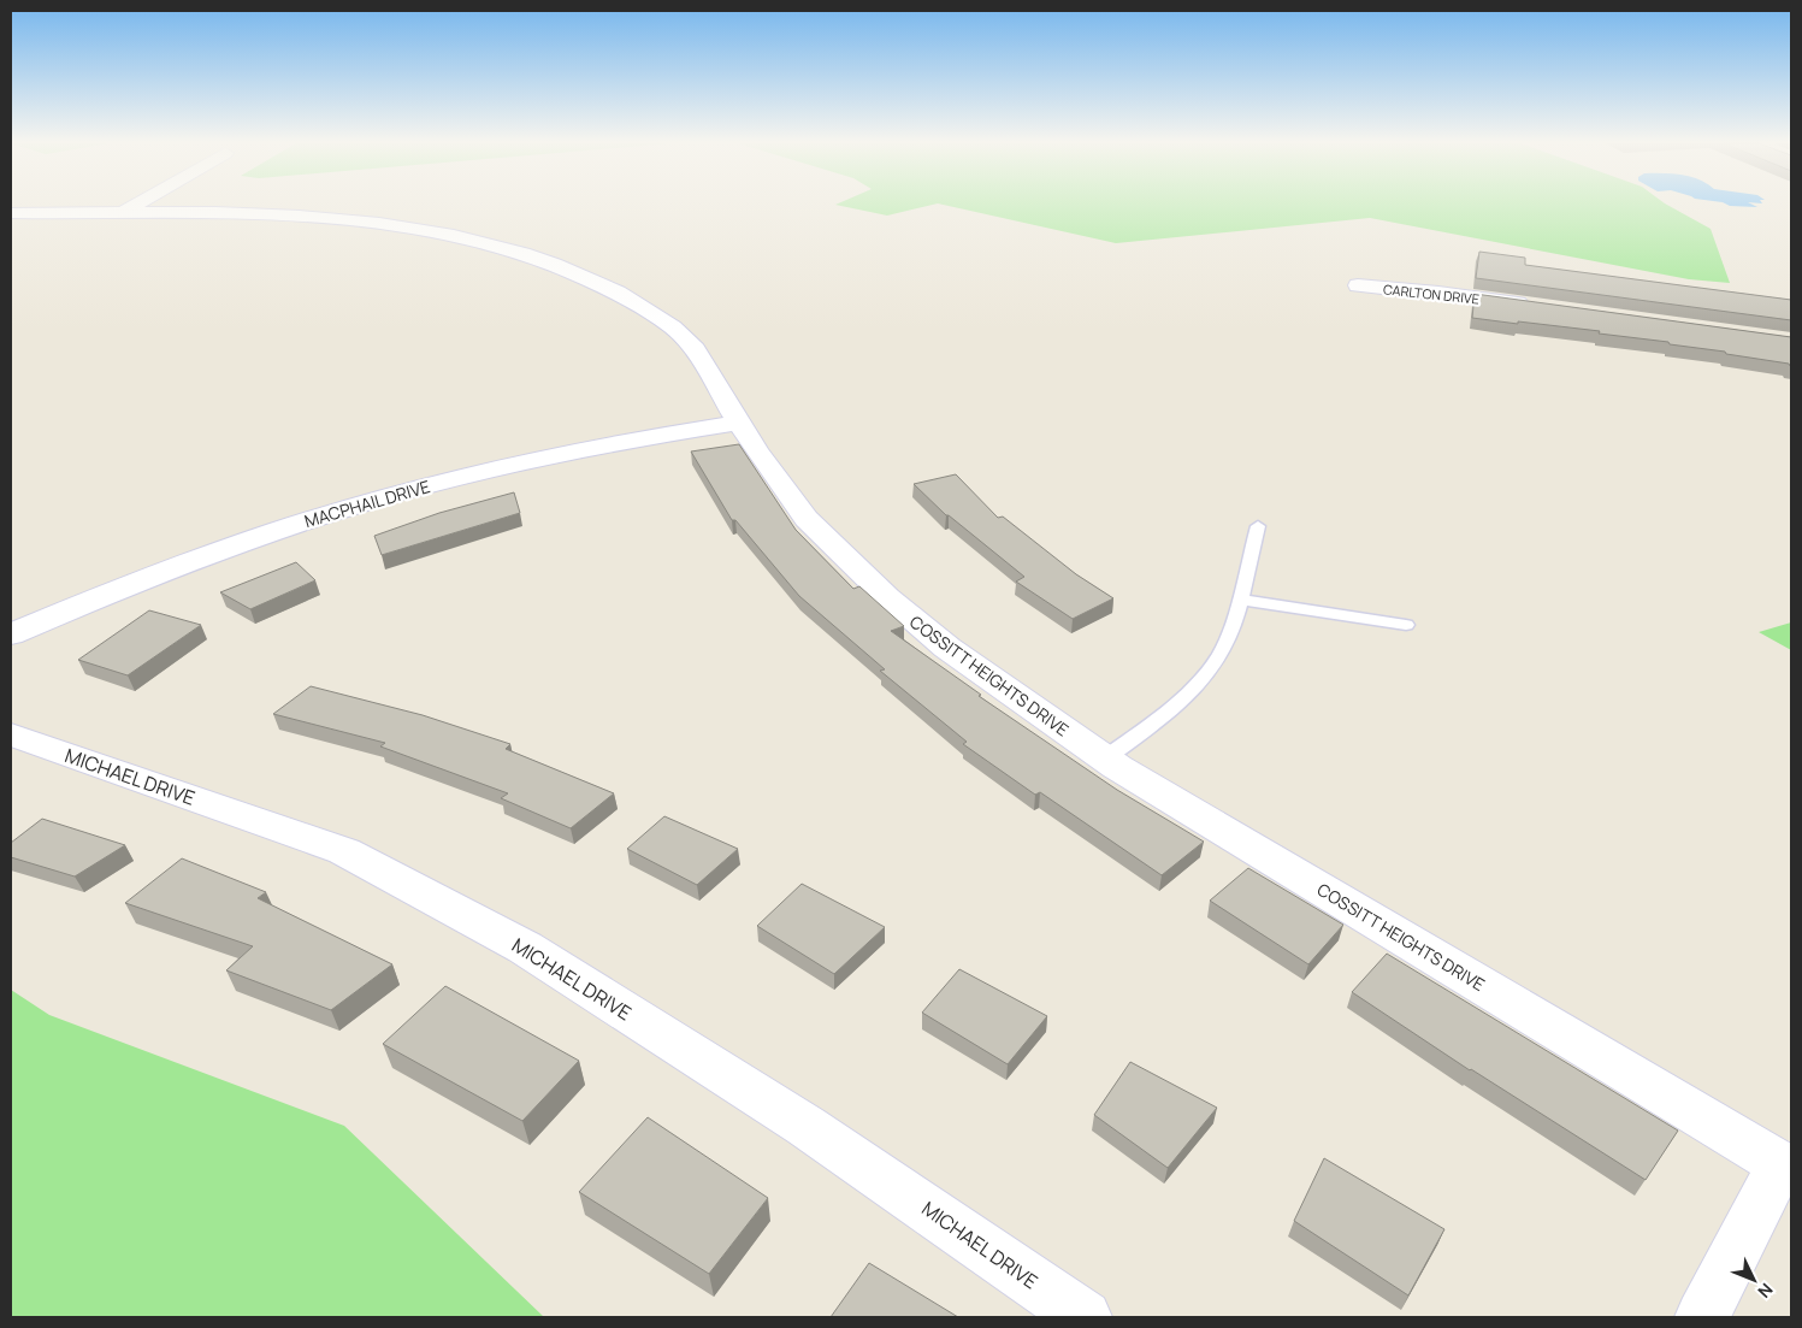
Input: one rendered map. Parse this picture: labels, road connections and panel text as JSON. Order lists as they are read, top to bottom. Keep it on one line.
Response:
{"streets":{"street":["CARLTON DRIVE","MACPHAIL DRIVE","COSSITT HEIGHTS DRIVE","MICHAEL DRIVE"]},"crossings":[["MACPHAIL DRIVE","COSSITT HEIGHTS DRIVE"]],"north":"bottom right"}
